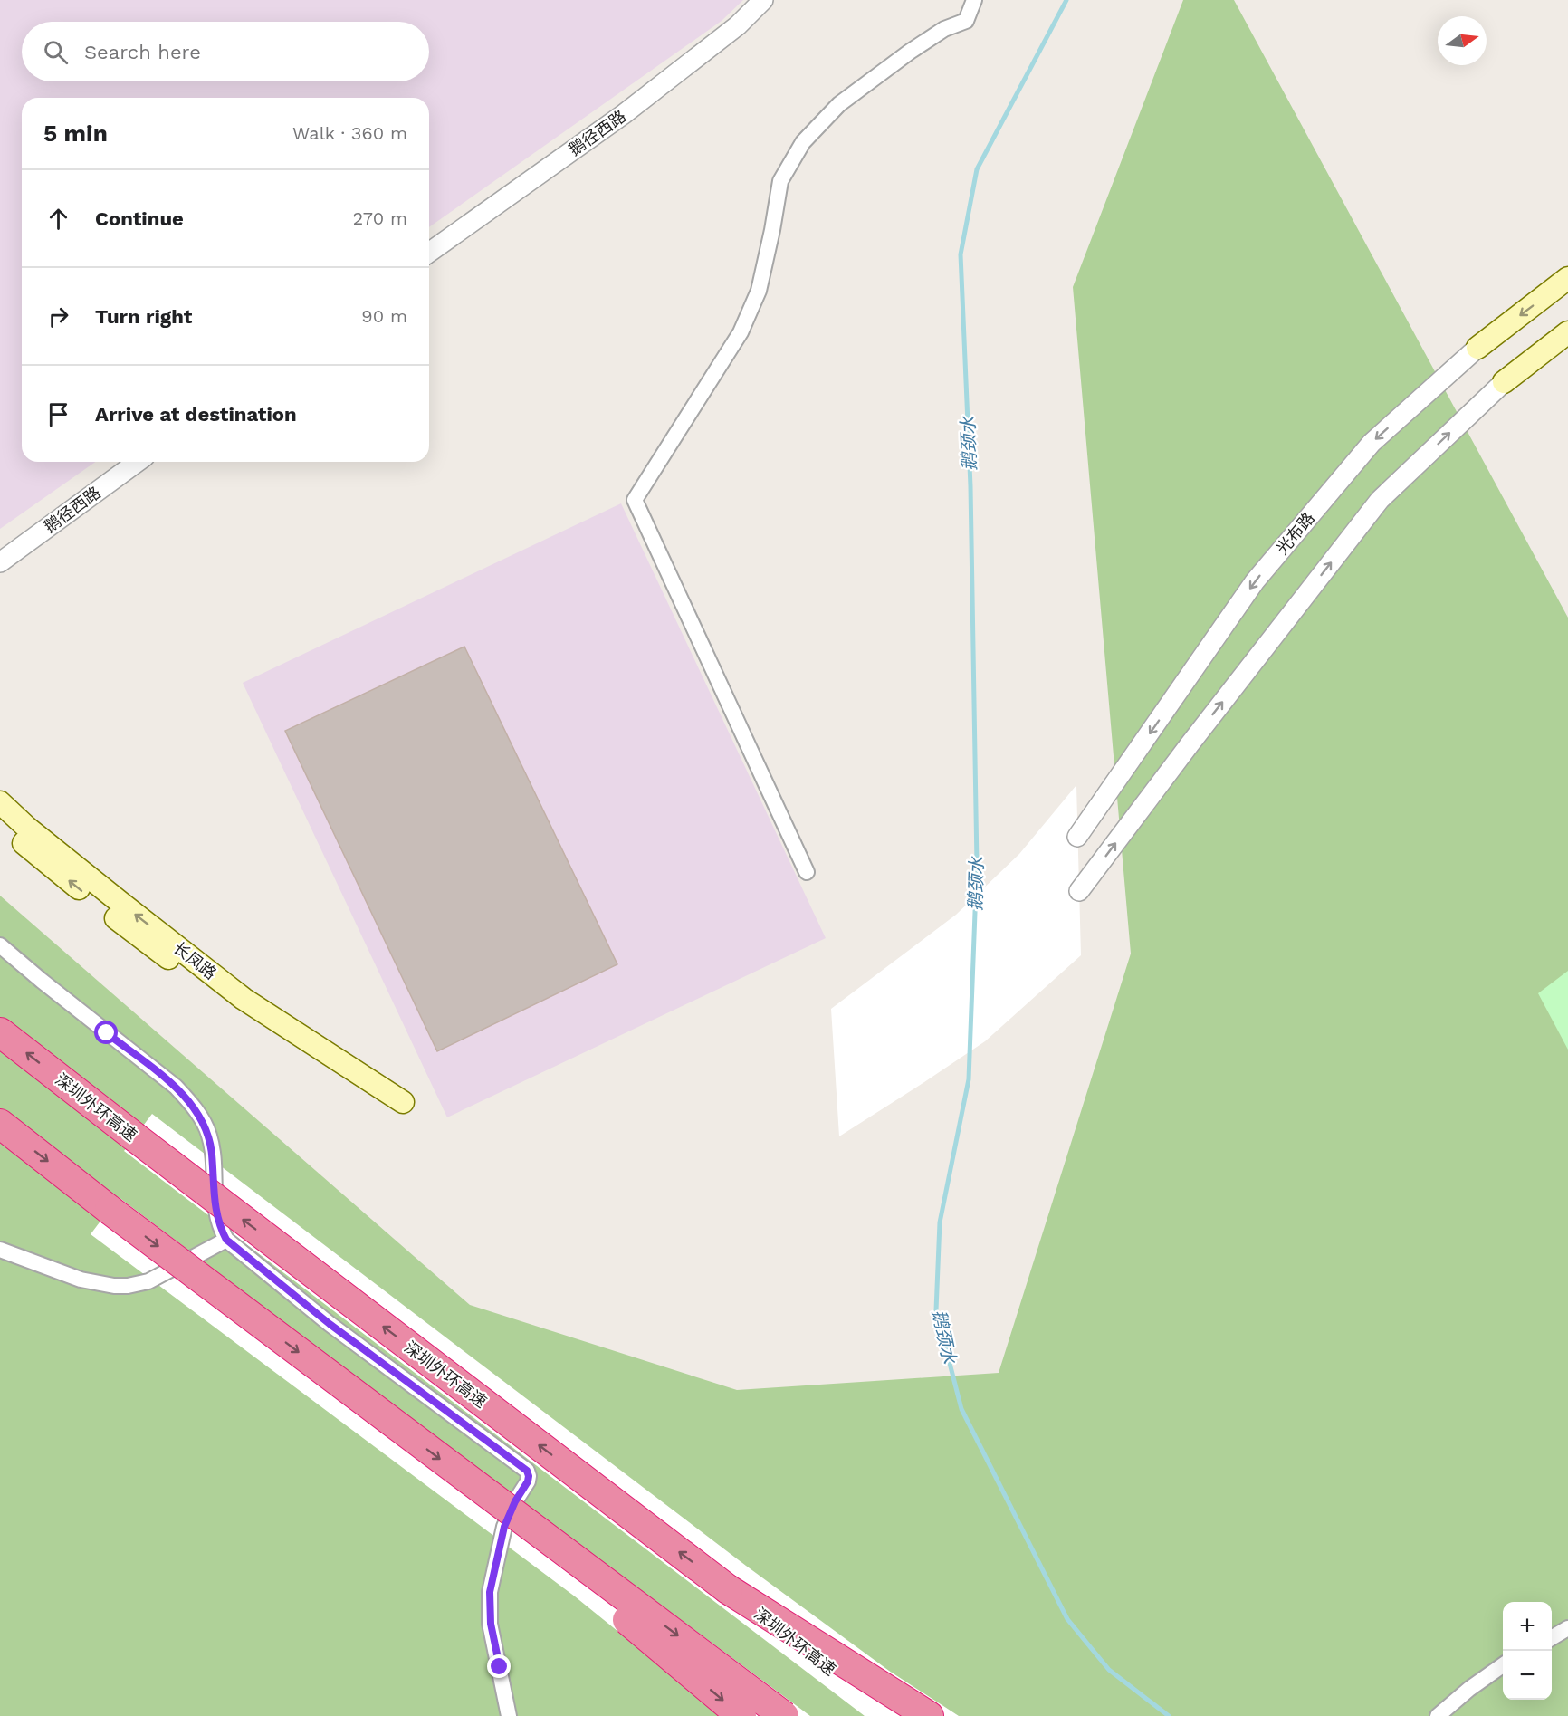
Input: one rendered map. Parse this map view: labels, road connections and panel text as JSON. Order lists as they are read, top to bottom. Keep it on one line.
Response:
{"streets":{"highway":["深圳外环高速"],"main road":["光布路","长凤路"],"street":["鹅径西路"]},"one_way":["光布路"],"water":["鹅颈水"],"north":"right","page":{"search":"Search here","heading":["5 min","Walk · 360 m"],"list":[["Continue","270 m"],["Turn right","90 m"],"Arrive at destination"],"map_buttons":["+","−"]}}
